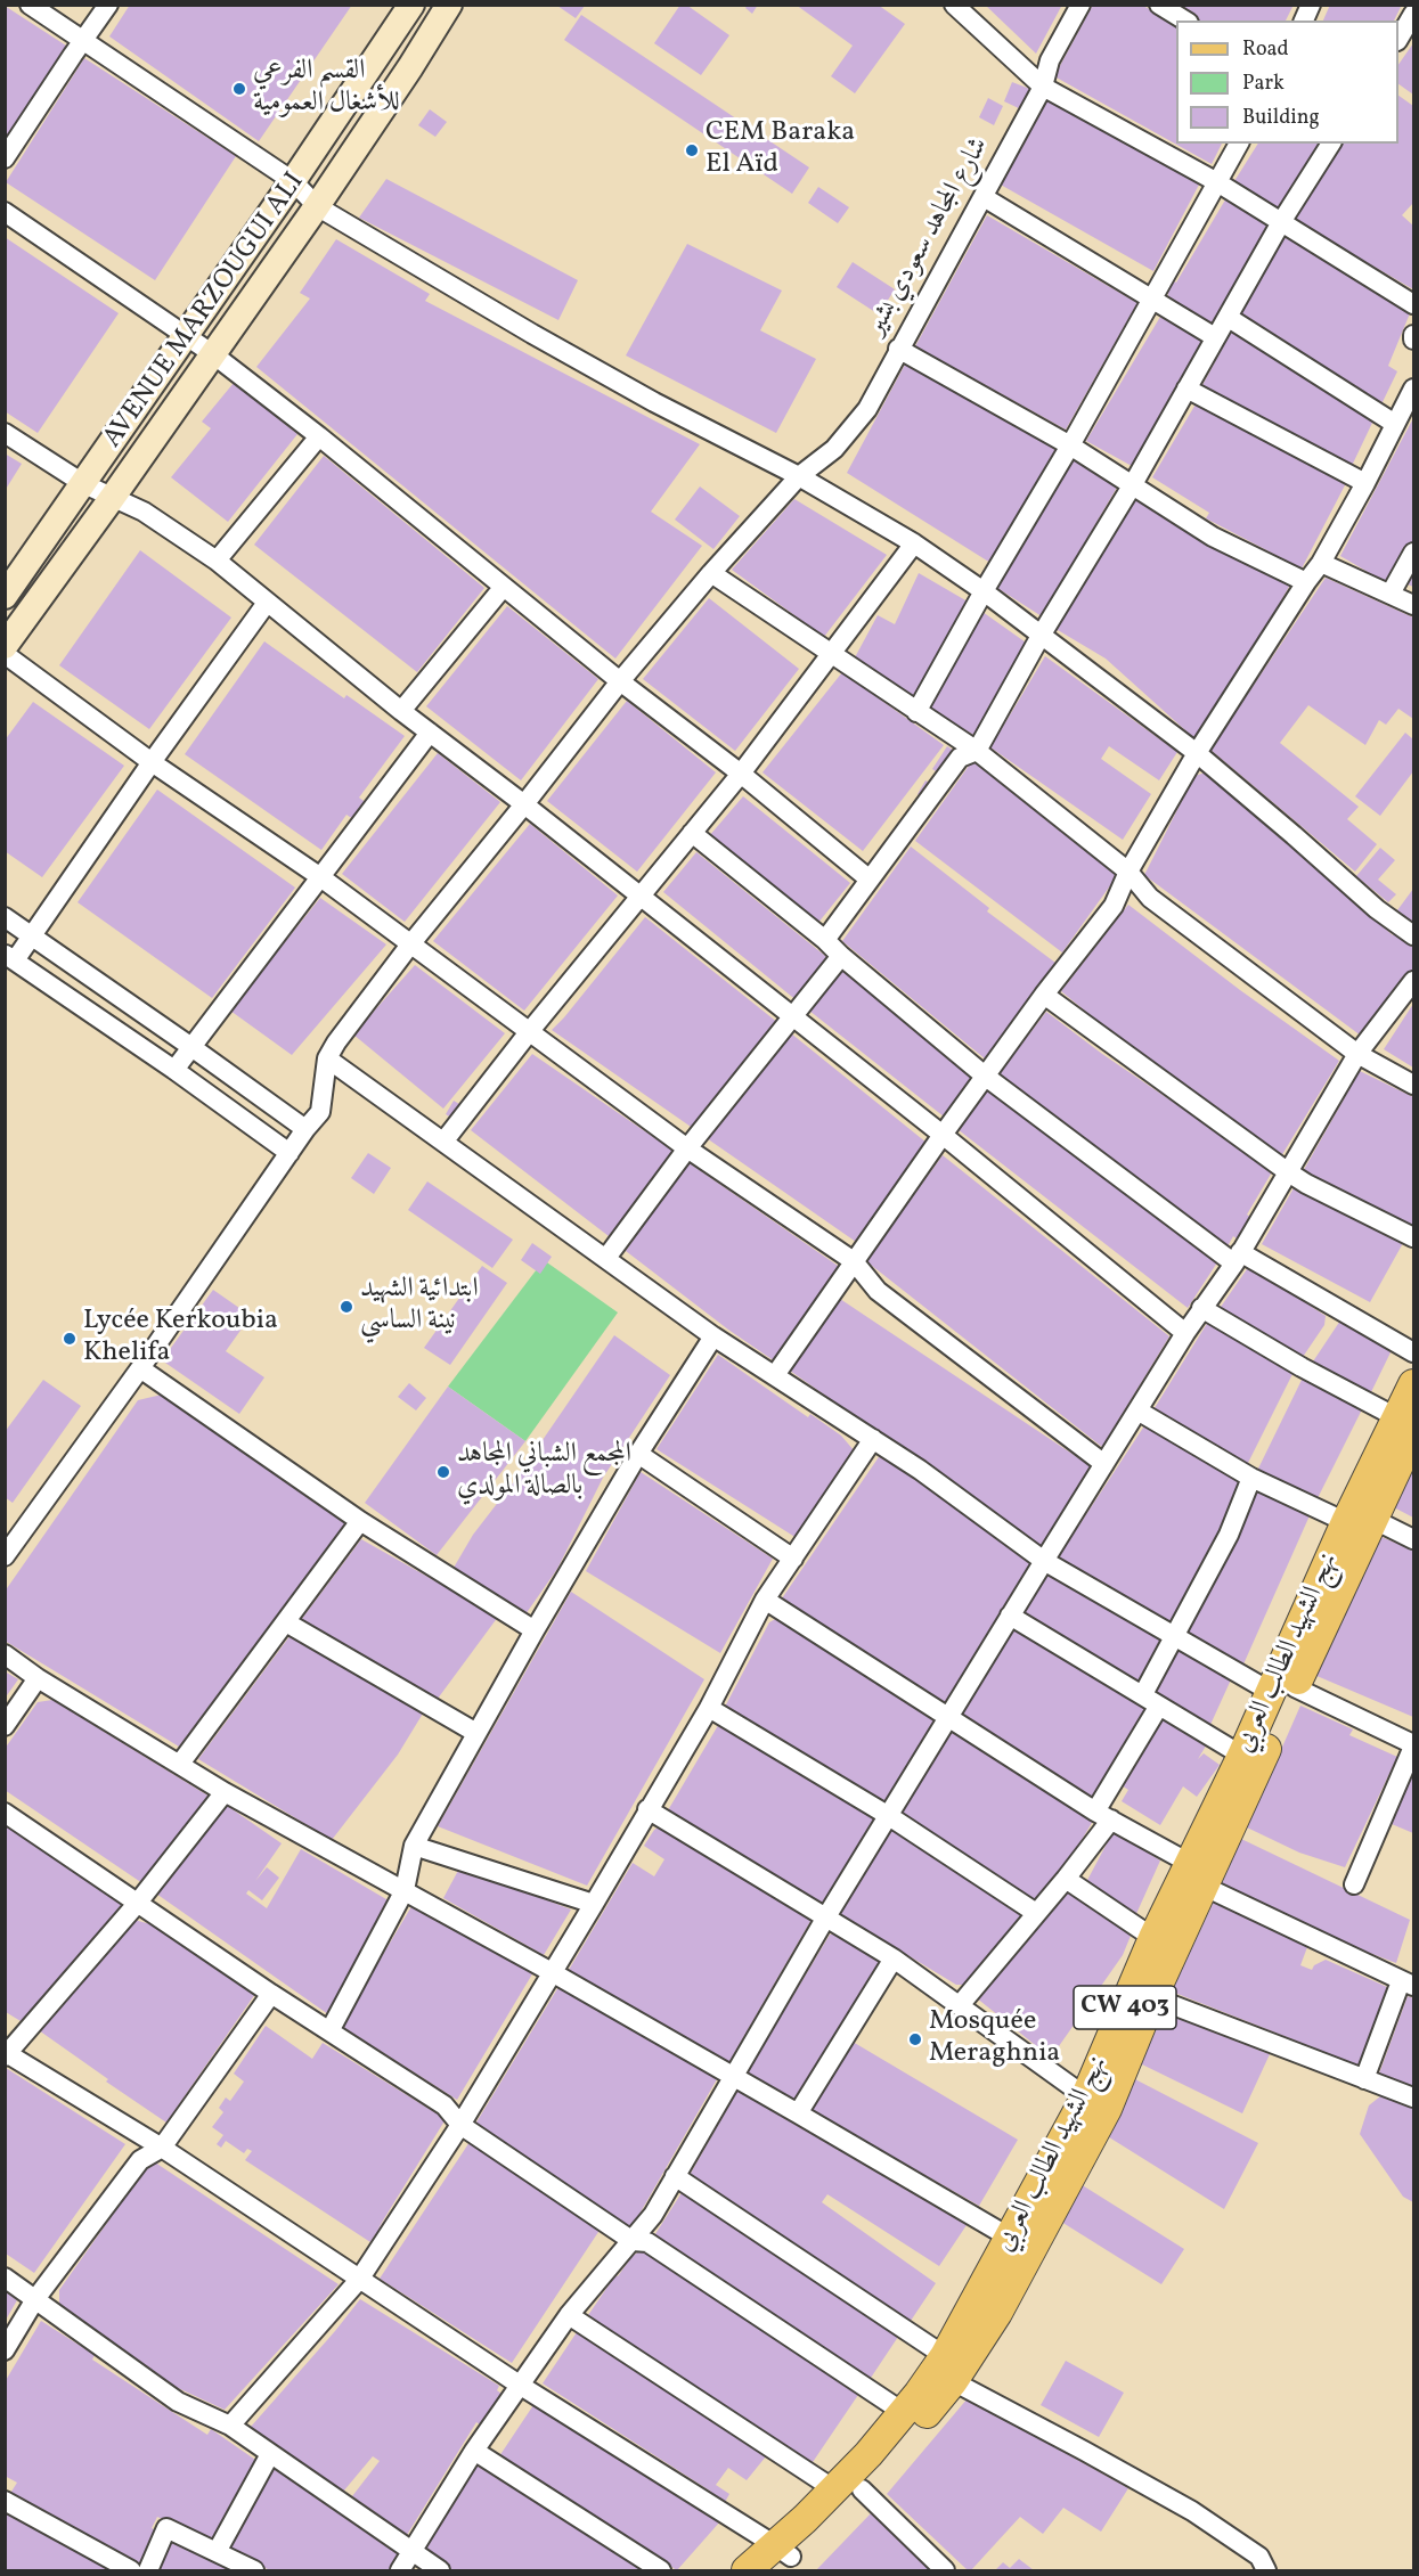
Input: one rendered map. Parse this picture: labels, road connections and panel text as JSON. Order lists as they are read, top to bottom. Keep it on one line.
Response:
{"streets":{"main road":["AVENUE MARZOUGUI ALI","نهج الشهيد الطالب العربي","CW 403"],"street":["شارع المجاهد سعودي بشير"]},"places":["القسم الفرعي للأشغال العمومية","CEM Baraka El Aïd","ابتدائية الشهيد نينة الساسي","Lycée Kerkoubia Khelifa","المجمع الشباني المجاهد بالصالة المولدي","Mosquée Meraghnia"],"legend":["Road","Park","Building"]}
